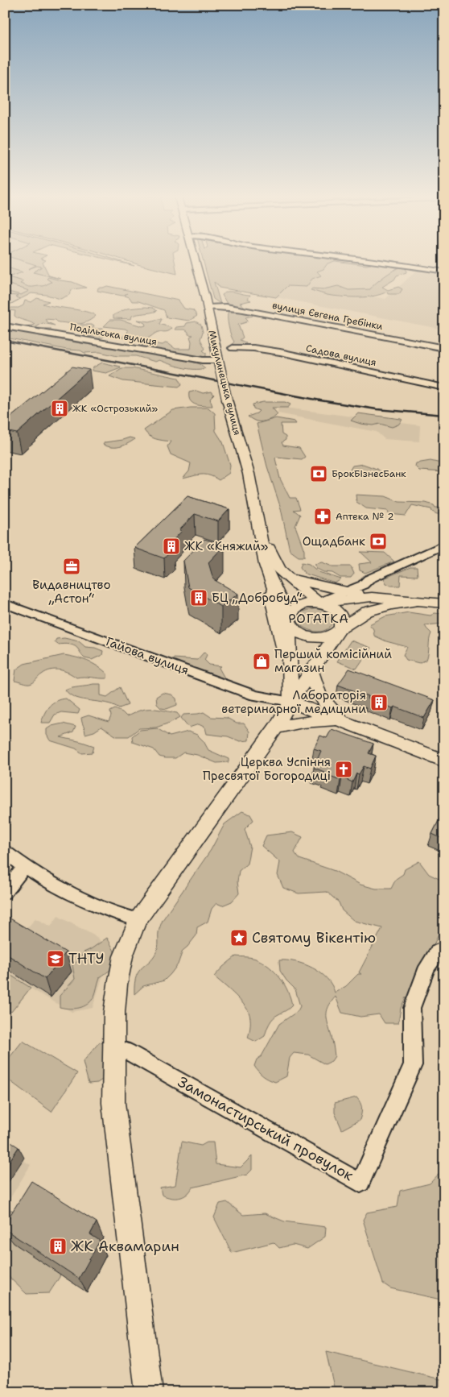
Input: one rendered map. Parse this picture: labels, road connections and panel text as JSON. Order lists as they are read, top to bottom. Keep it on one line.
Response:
{"streets":{"main road":["Микулинецька вулиця"],"street":["вулиця Євгена Гребінки","Подільська вулиця","Садова вулиця","Гайова вулиця","Замонастирський провулок"]},"crossings":[["вулиця Євгена Гребінки","Микулинецька вулиця"],["Подільська вулиця","Микулинецька вулиця"],["Микулинецька вулиця","Гайова вулиця"]],"districts":["РОГАТКА"],"places":{"building":["ЖК «Острозький»","ЖК «Княжий»","БЦ „Добробуд“","Лабораторія ветеринарної медицини","ЖК Аквамарин"],"bank":["БрокБізнесБанк","Ощадбанк"],"pharmacy":["Аптека № 2"],"office":["Видавництво „Астон“"],"shop":["Перший комісійний магазин"],"church":["Церква Успіння Пресвятої Богородиці"],"place":["Святому Вікентію"],"school or university":["ТНТУ"]}}
